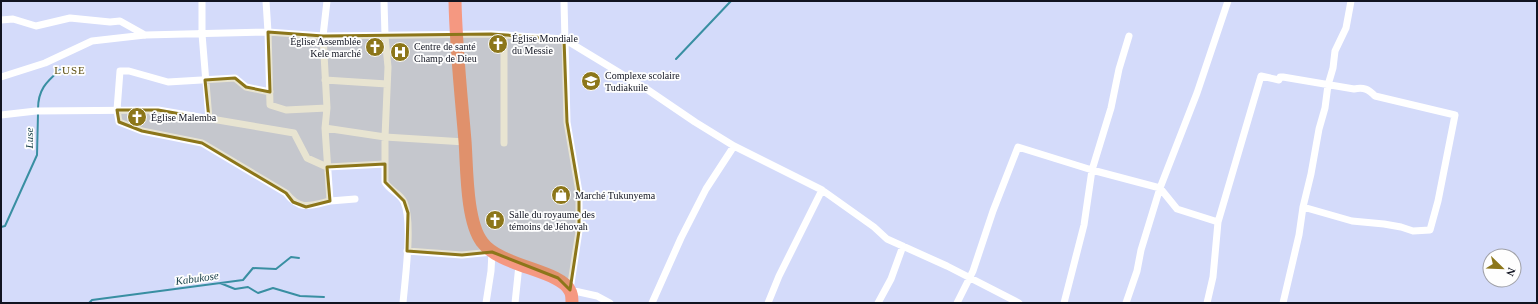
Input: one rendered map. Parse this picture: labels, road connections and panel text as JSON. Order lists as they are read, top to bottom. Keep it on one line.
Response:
{"districts":["LUSE"],"water":["Luse","Kabukose"],"places":{"church":["Église Mondiale du Messie","Église Assemblée Kele marché","Église Malemba","Salle du royaume des témoins de Jéhovah"],"hospital":["Centre de santé Champ de Dieu"],"school or university":["Complexe scolaire Tudiakuile"],"shop":["Marché Tukunyema"]},"north":"bottom right"}
